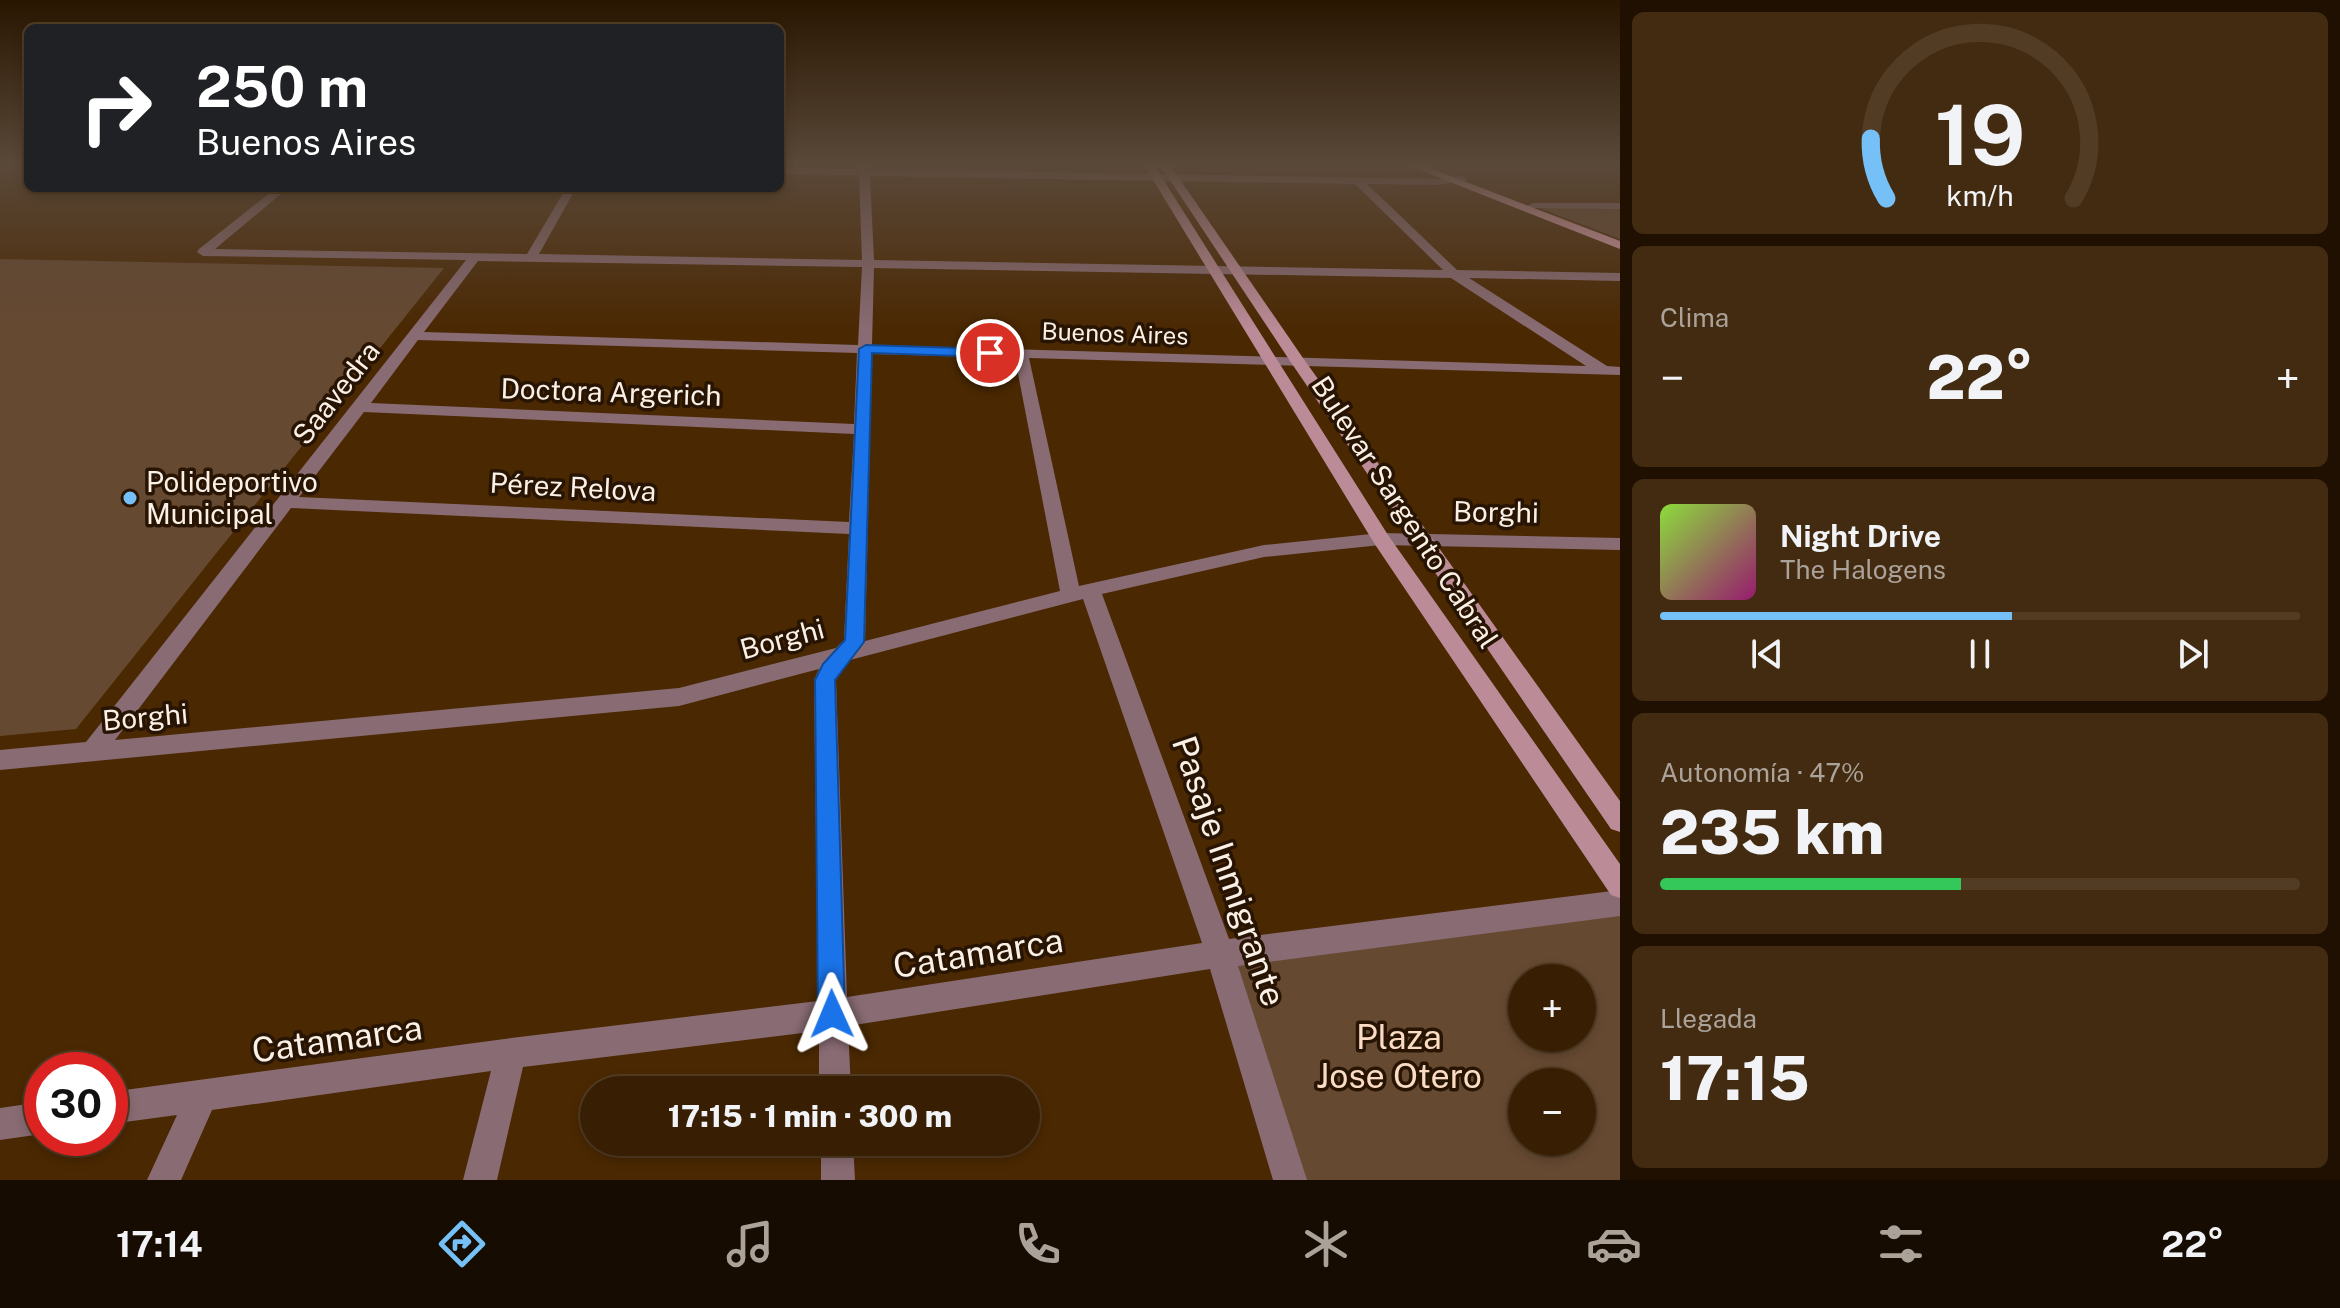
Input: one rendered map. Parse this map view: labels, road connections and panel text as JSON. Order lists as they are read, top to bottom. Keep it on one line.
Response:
{"streets":{"main road":["Bulevar Sargento Cabral"],"street":["Buenos Aires","Doctora Argerich","Saavedra","Pérez Relova","Borghi","Pasaje Inmigrante","Catamarca"]},"crossings":[["Buenos Aires","Saavedra"],["Buenos Aires","Bulevar Sargento Cabral"],["Buenos Aires","Pasaje Inmigrante"],["Doctora Argerich","Saavedra"],["Saavedra","Pérez Relova"],["Saavedra","Borghi"],["Bulevar Sargento Cabral","Borghi"],["Borghi","Pasaje Inmigrante"],["Pasaje Inmigrante","Catamarca"]],"parks":["Plaza Jose Otero"],"places":["Polideportivo Municipal"],"page":{"turn":["250 m","Buenos Aires"],"tile":["Clima",["Autonomía · 47%","235 km"],["Llegada","17:15"]],"heat":["−","22°","+"],"song":["Night Drive","The Halogens"],"map_buttons":["+","−"],"limit":"30","trip":"17:15 · 1 min · 300 m","tabs":["17:14","22°"],"gauge":["19","km/h"]}}
